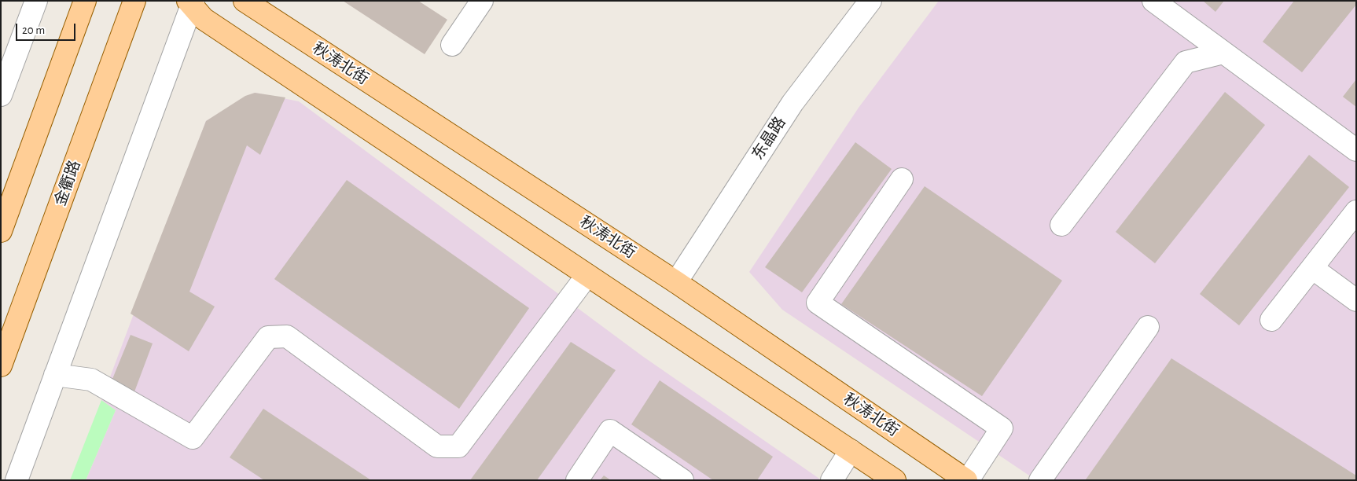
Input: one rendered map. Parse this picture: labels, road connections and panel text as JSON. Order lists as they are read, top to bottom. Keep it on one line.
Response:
{"streets":{"main road":["秋涛北街","金衢路"],"street":["东晶路"]},"crossings":[["秋涛北街","东晶路"]],"scale_bar":"20 m"}
